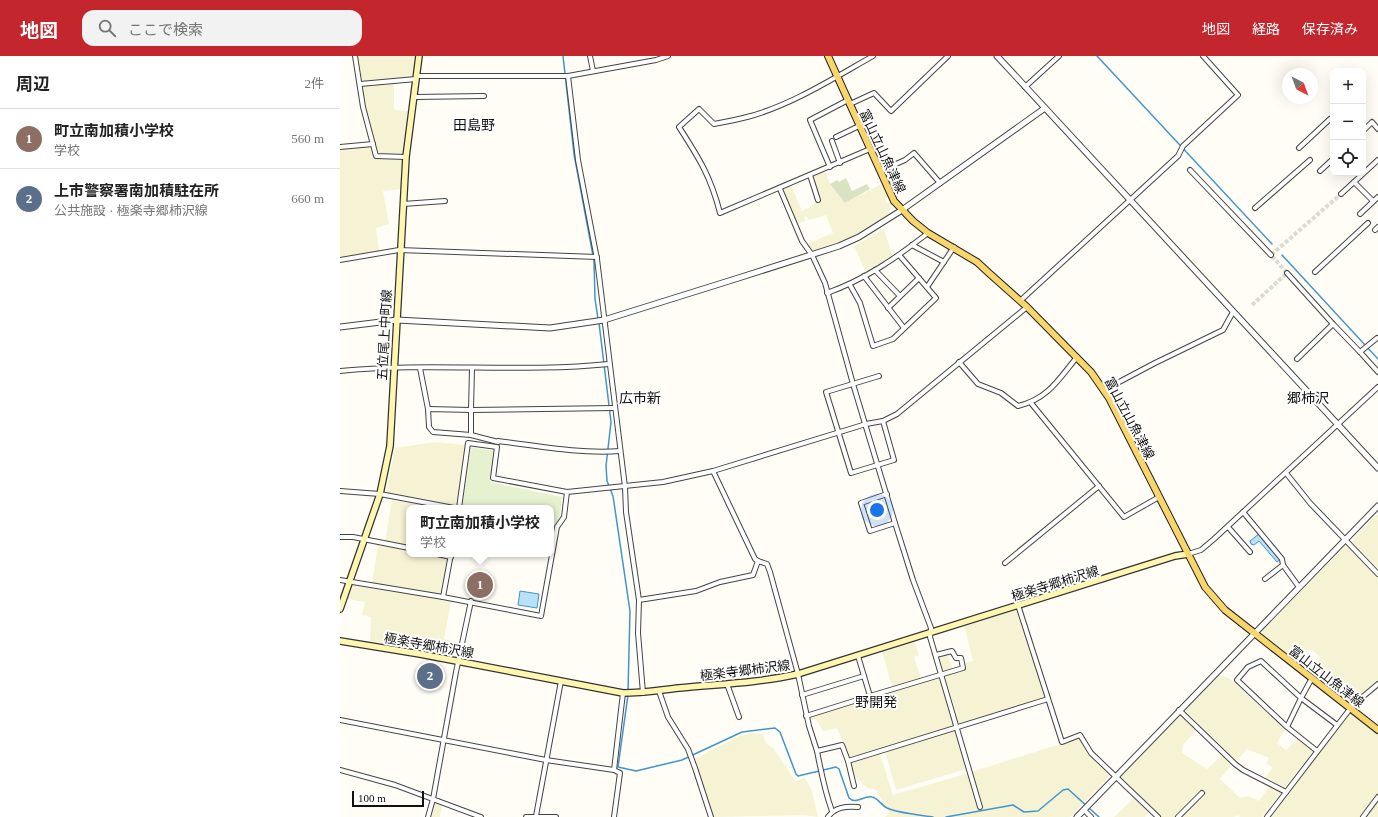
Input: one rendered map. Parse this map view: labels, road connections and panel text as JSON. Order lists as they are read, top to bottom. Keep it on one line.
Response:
{"streets":{"main road":["富山立山魚津線","五位尾上中町線","極楽寺郷柿沢線"]},"crossings":[["富山立山魚津線","極楽寺郷柿沢線"]],"districts":["田島野","広市新","郷柿沢","野開発"],"scale_bar":"100 m","north":"bottom right","page":{"header":"地図","search":"ここで検索","nav":["地図","経路","保存済み"],"heading":["周辺","2件"],"map_buttons":["+","−"],"list":[{"mark":"1","name":"町立南加積小学校","note":"学校","value":"560 m"},{"mark":"2","name":"上市警察署南加積駐在所","note":"公共施設 · 極楽寺郷柿沢線","value":"660 m"}],"popup":["町立南加積小学校","学校"],"pins":["1","2"],"scale":"100 m"}}
